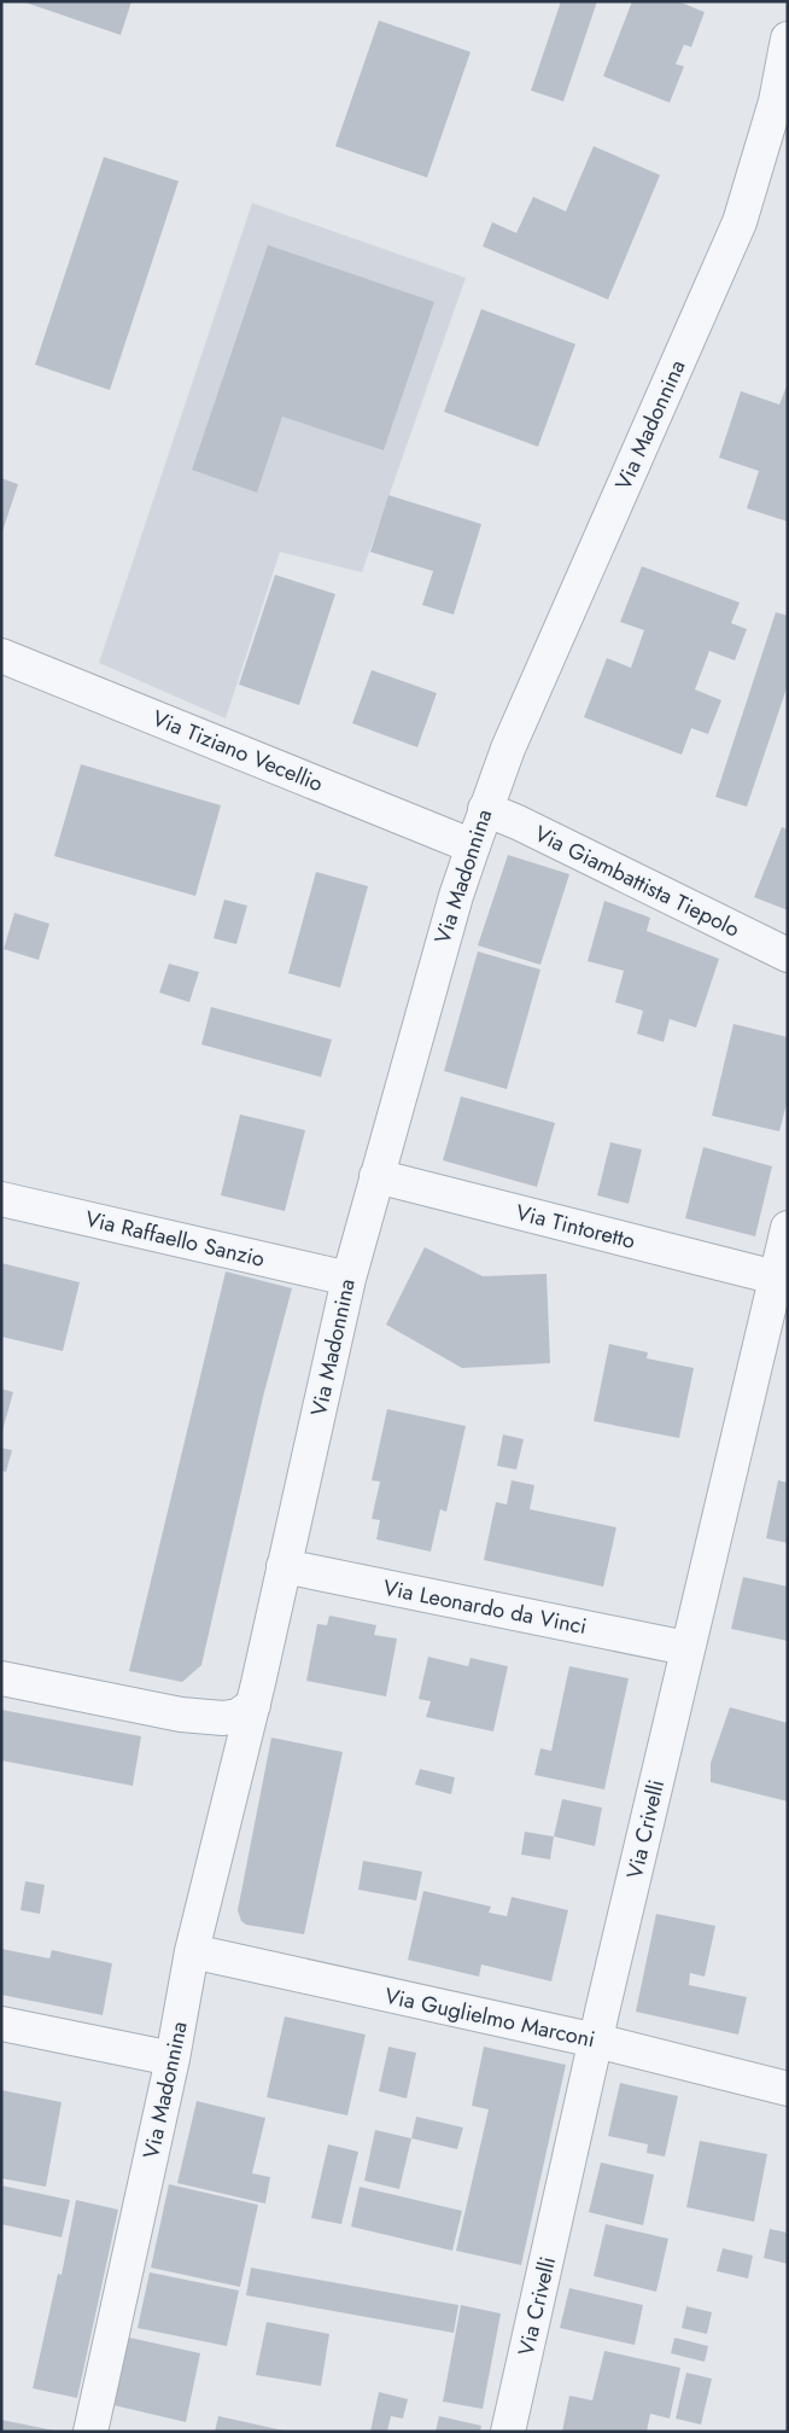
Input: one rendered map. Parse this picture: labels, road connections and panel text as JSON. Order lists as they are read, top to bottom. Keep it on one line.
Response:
{"streets":{"street":["Via Madonnina","Via Tiziano Vecellio","Via Giambattista Tiepolo","Via Tintoretto","Via Raffaello Sanzio","Via Leonardo da Vinci","Via Crivelli","Via Guglielmo Marconi"]},"crossings":[["Via Madonnina","Via Tiziano Vecellio"],["Via Madonnina","Via Giambattista Tiepolo"],["Via Madonnina","Via Tintoretto"],["Via Madonnina","Via Raffaello Sanzio"],["Via Madonnina","Via Leonardo da Vinci"],["Via Madonnina","Via Guglielmo Marconi"],["Via Tintoretto","Via Crivelli"],["Via Leonardo da Vinci","Via Crivelli"],["Via Crivelli","Via Guglielmo Marconi"]]}
